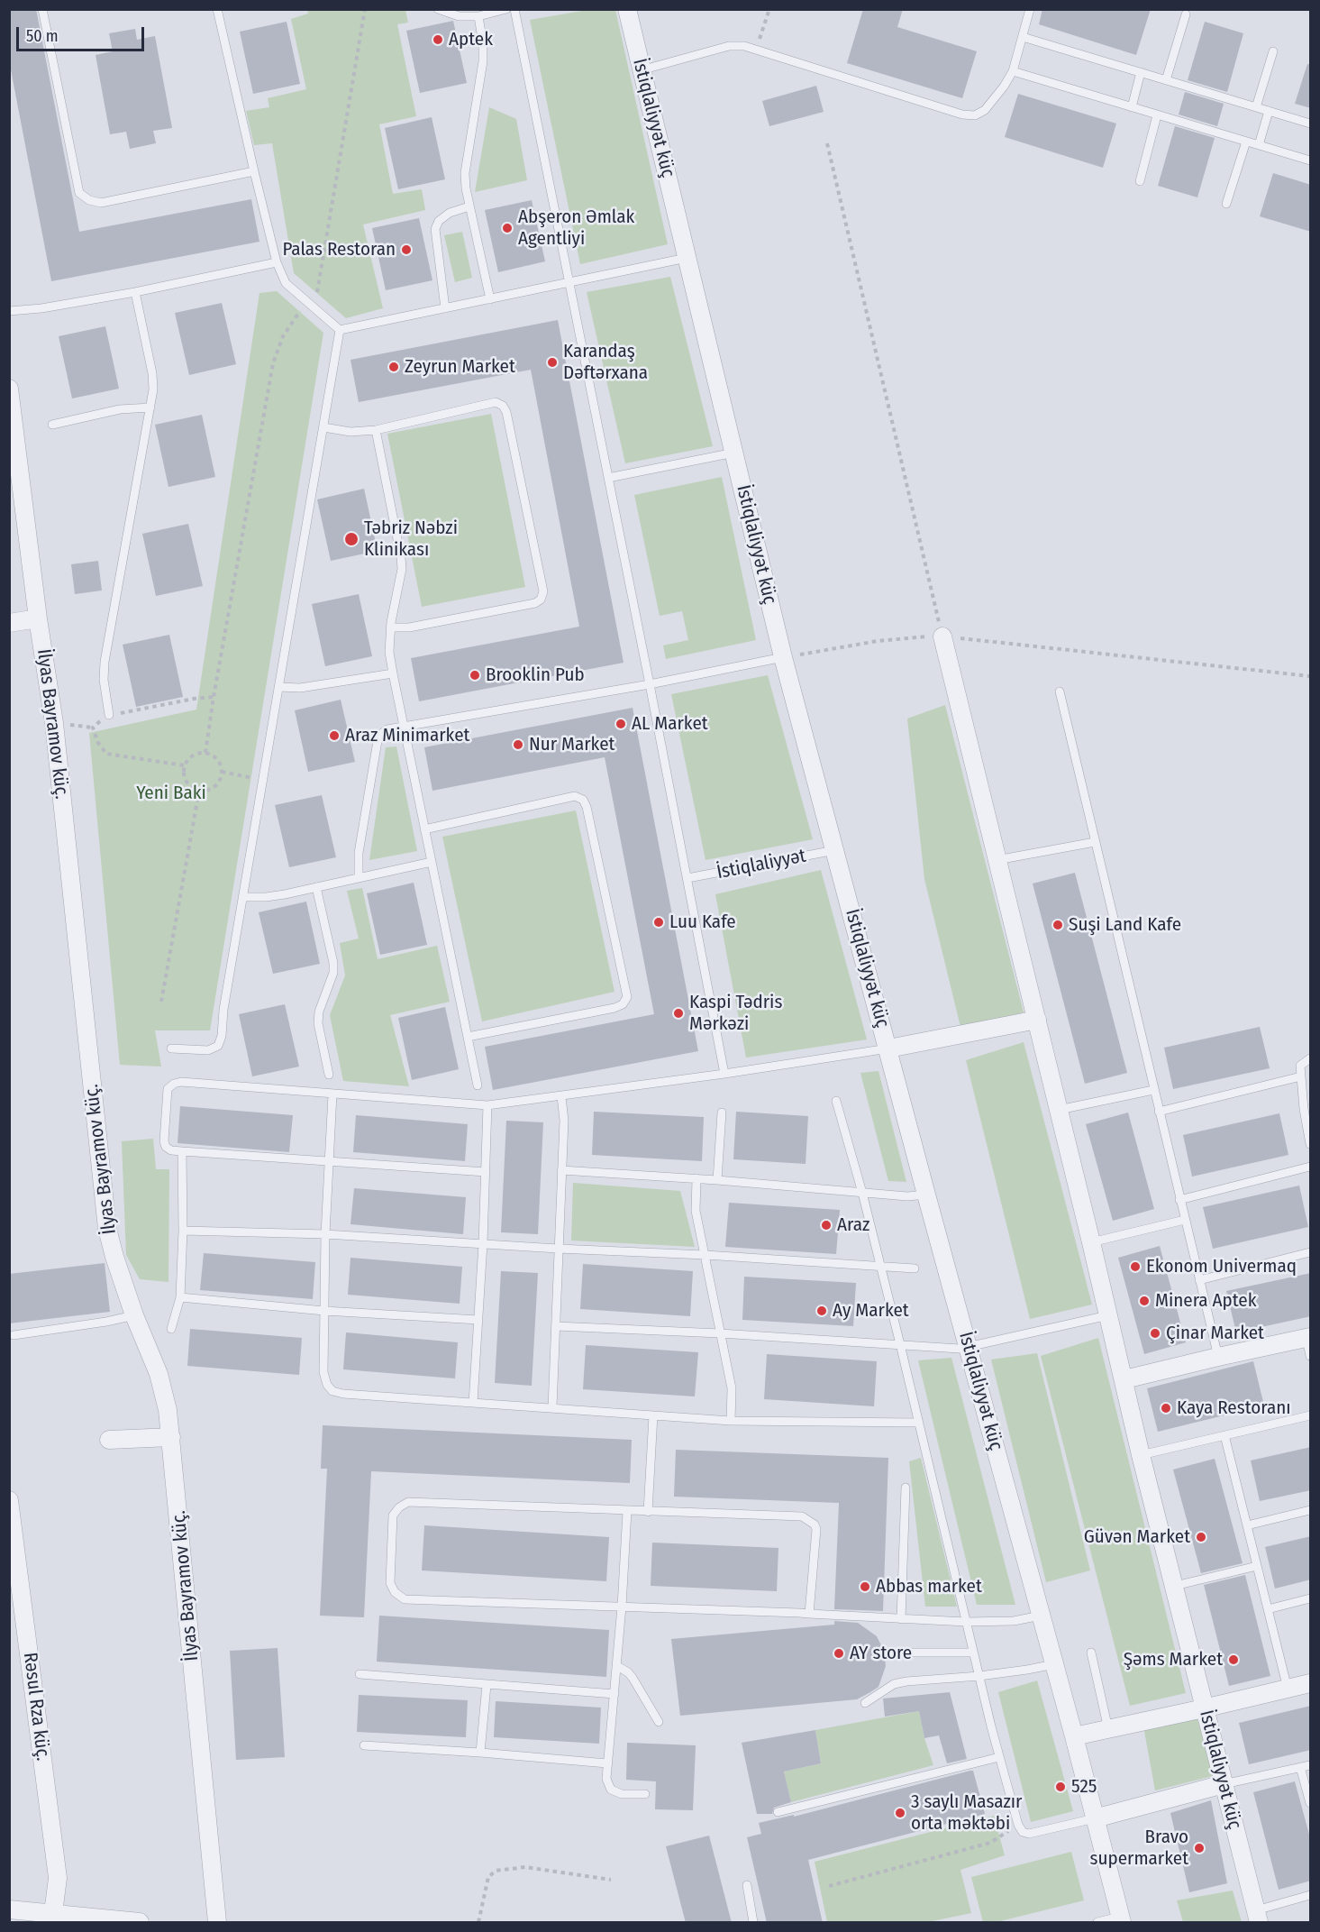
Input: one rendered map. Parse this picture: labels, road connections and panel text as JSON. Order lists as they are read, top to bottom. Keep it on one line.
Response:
{"streets":{"street":["İstiqlaliyyət küç","İlyas Bayramov küç.","Rəsul Rza küç."],"lane":["İstiqlaliyyət"]},"crossings":[["İstiqlaliyyət küç","İstiqlaliyyət"]],"parks":["Yeni Baki"],"places":["Aptek","Abşeron Əmlak Agentliyi","Palas Restoran","Karandaş Dəftərxana","Zeyrun Market","Təbriz Nəbzi Klinikası","Brooklin Pub","AL Market","Araz Minimarket","Nur Market","Luu Kafe","Suşi Land Kafe","Kaspi Tədris Mərkəzi","Araz","Ekonom Univermaq","Minera Aptek","Ay Market","Çinar Market","Kaya Restoranı","Güvən Market","Abbas market","AY store","Şəms Market","525","3 saylı Masazır orta məktəbi","Bravo supermarket"],"scale_bar":"50 m"}
